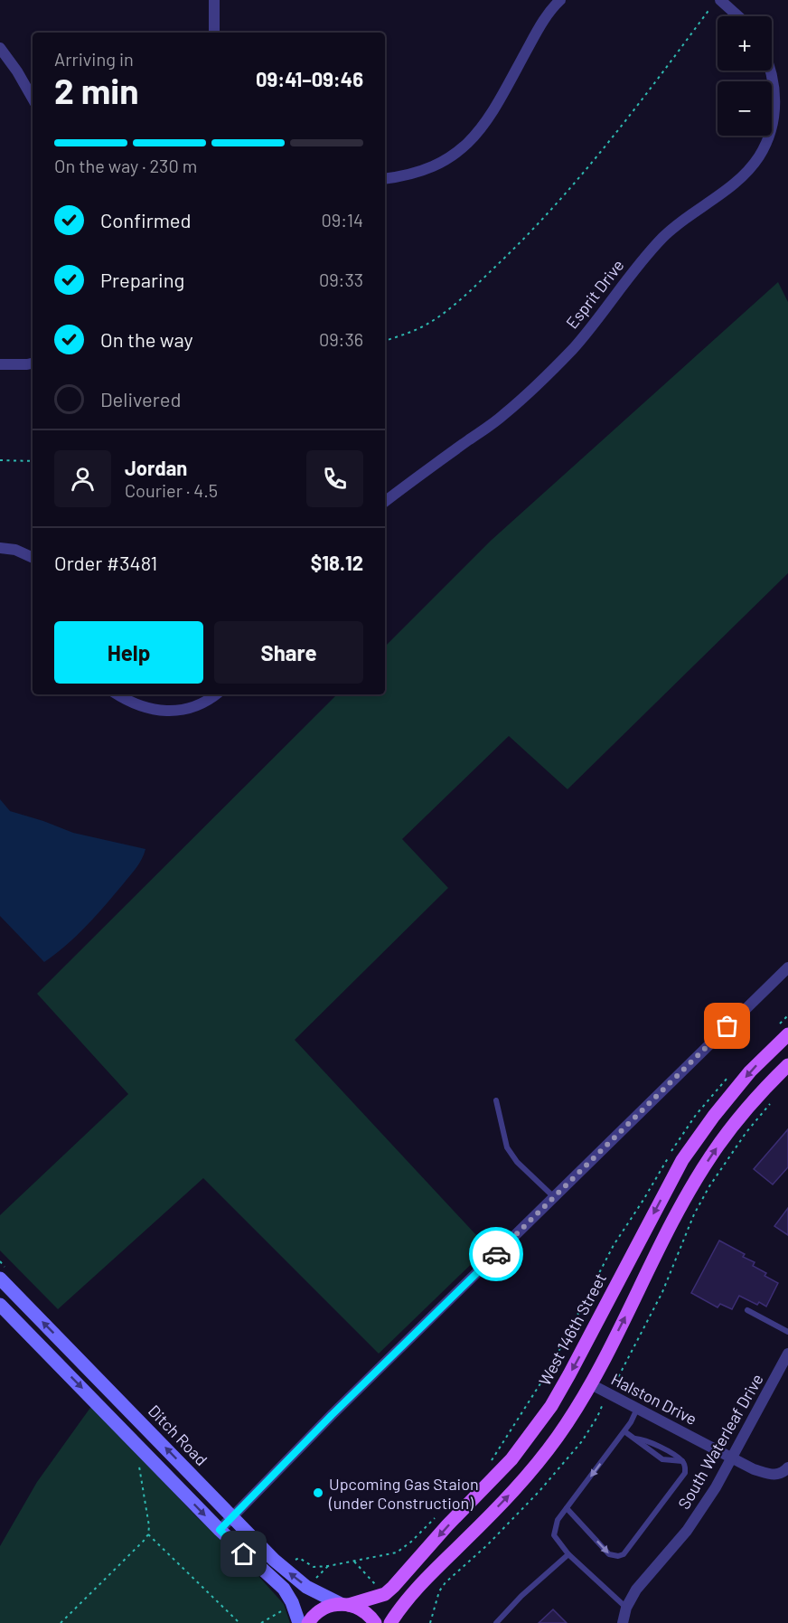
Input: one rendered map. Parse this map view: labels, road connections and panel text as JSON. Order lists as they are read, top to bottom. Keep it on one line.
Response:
{"streets":{"main road":["West 146th Street"],"street":["Esprit Drive","Halston Drive","Ditch Road","South Waterleaf Drive"]},"crossings":[["West 146th Street","Ditch Road"],["Halston Drive","South Waterleaf Drive"]],"places":["Upcoming Gas Staion (under Construction)"],"page":{"map_buttons":["+","−"],"heading":["2 min","Arriving in","09:41–09:46"],"panel":["Jordan","Courier · 4.5","Order #3481","$18.12"],"bar":"On the way · 230 m","list":[["Confirmed","09:14"],["Preparing","09:33"],["On the way","09:36"],"Delivered"],"buttons":["Help","Share"]}}
